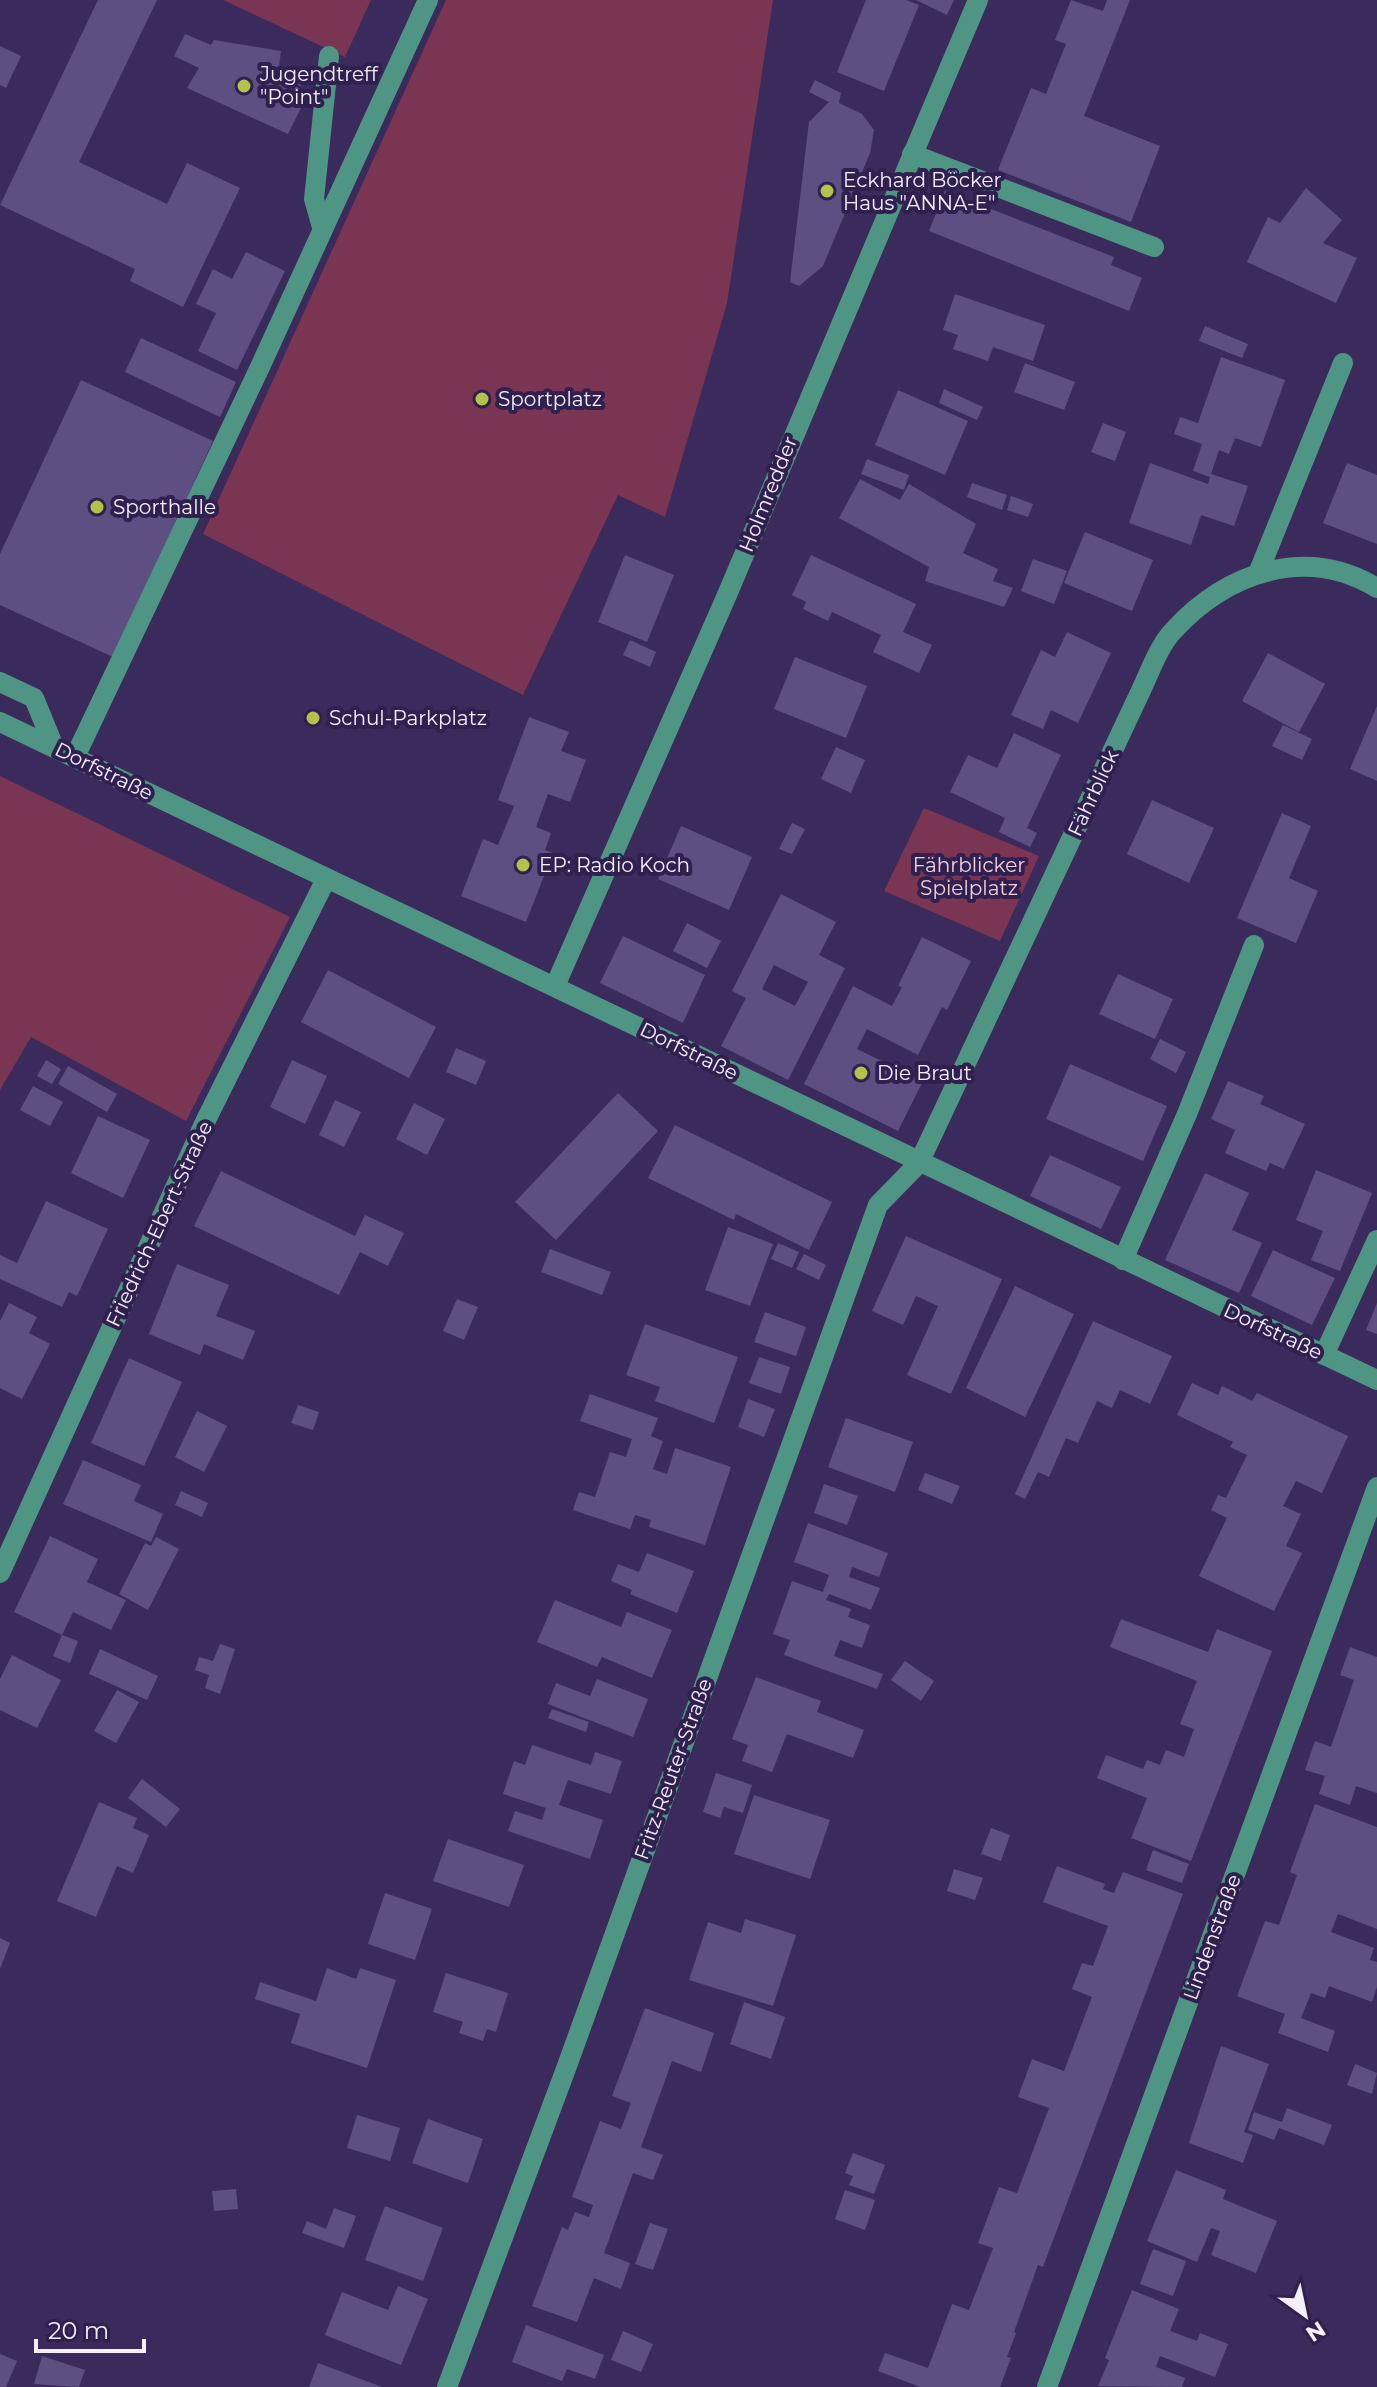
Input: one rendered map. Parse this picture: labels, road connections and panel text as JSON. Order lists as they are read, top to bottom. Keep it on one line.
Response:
{"streets":{"street":["Holmredder","Dorfstraße","Fährblick","Friedrich-Ebert-Straße","Fritz-Reuter-Straße","Lindenstraße"]},"crossings":[["Holmredder","Dorfstraße"],["Dorfstraße","Fährblick"],["Dorfstraße","Friedrich-Ebert-Straße"],["Dorfstraße","Fritz-Reuter-Straße"],["Fährblick","Fritz-Reuter-Straße"]],"parks":["Fährblicker Spielplatz"],"places":["Jugendtreff \"Point\"","Eckhard Böcker Haus \"ANNA-E\"","Sportplatz","Sporthalle","Schul-Parkplatz","EP: Radio Koch","Die Braut"],"scale_bar":"20 m","north":"bottom right"}
